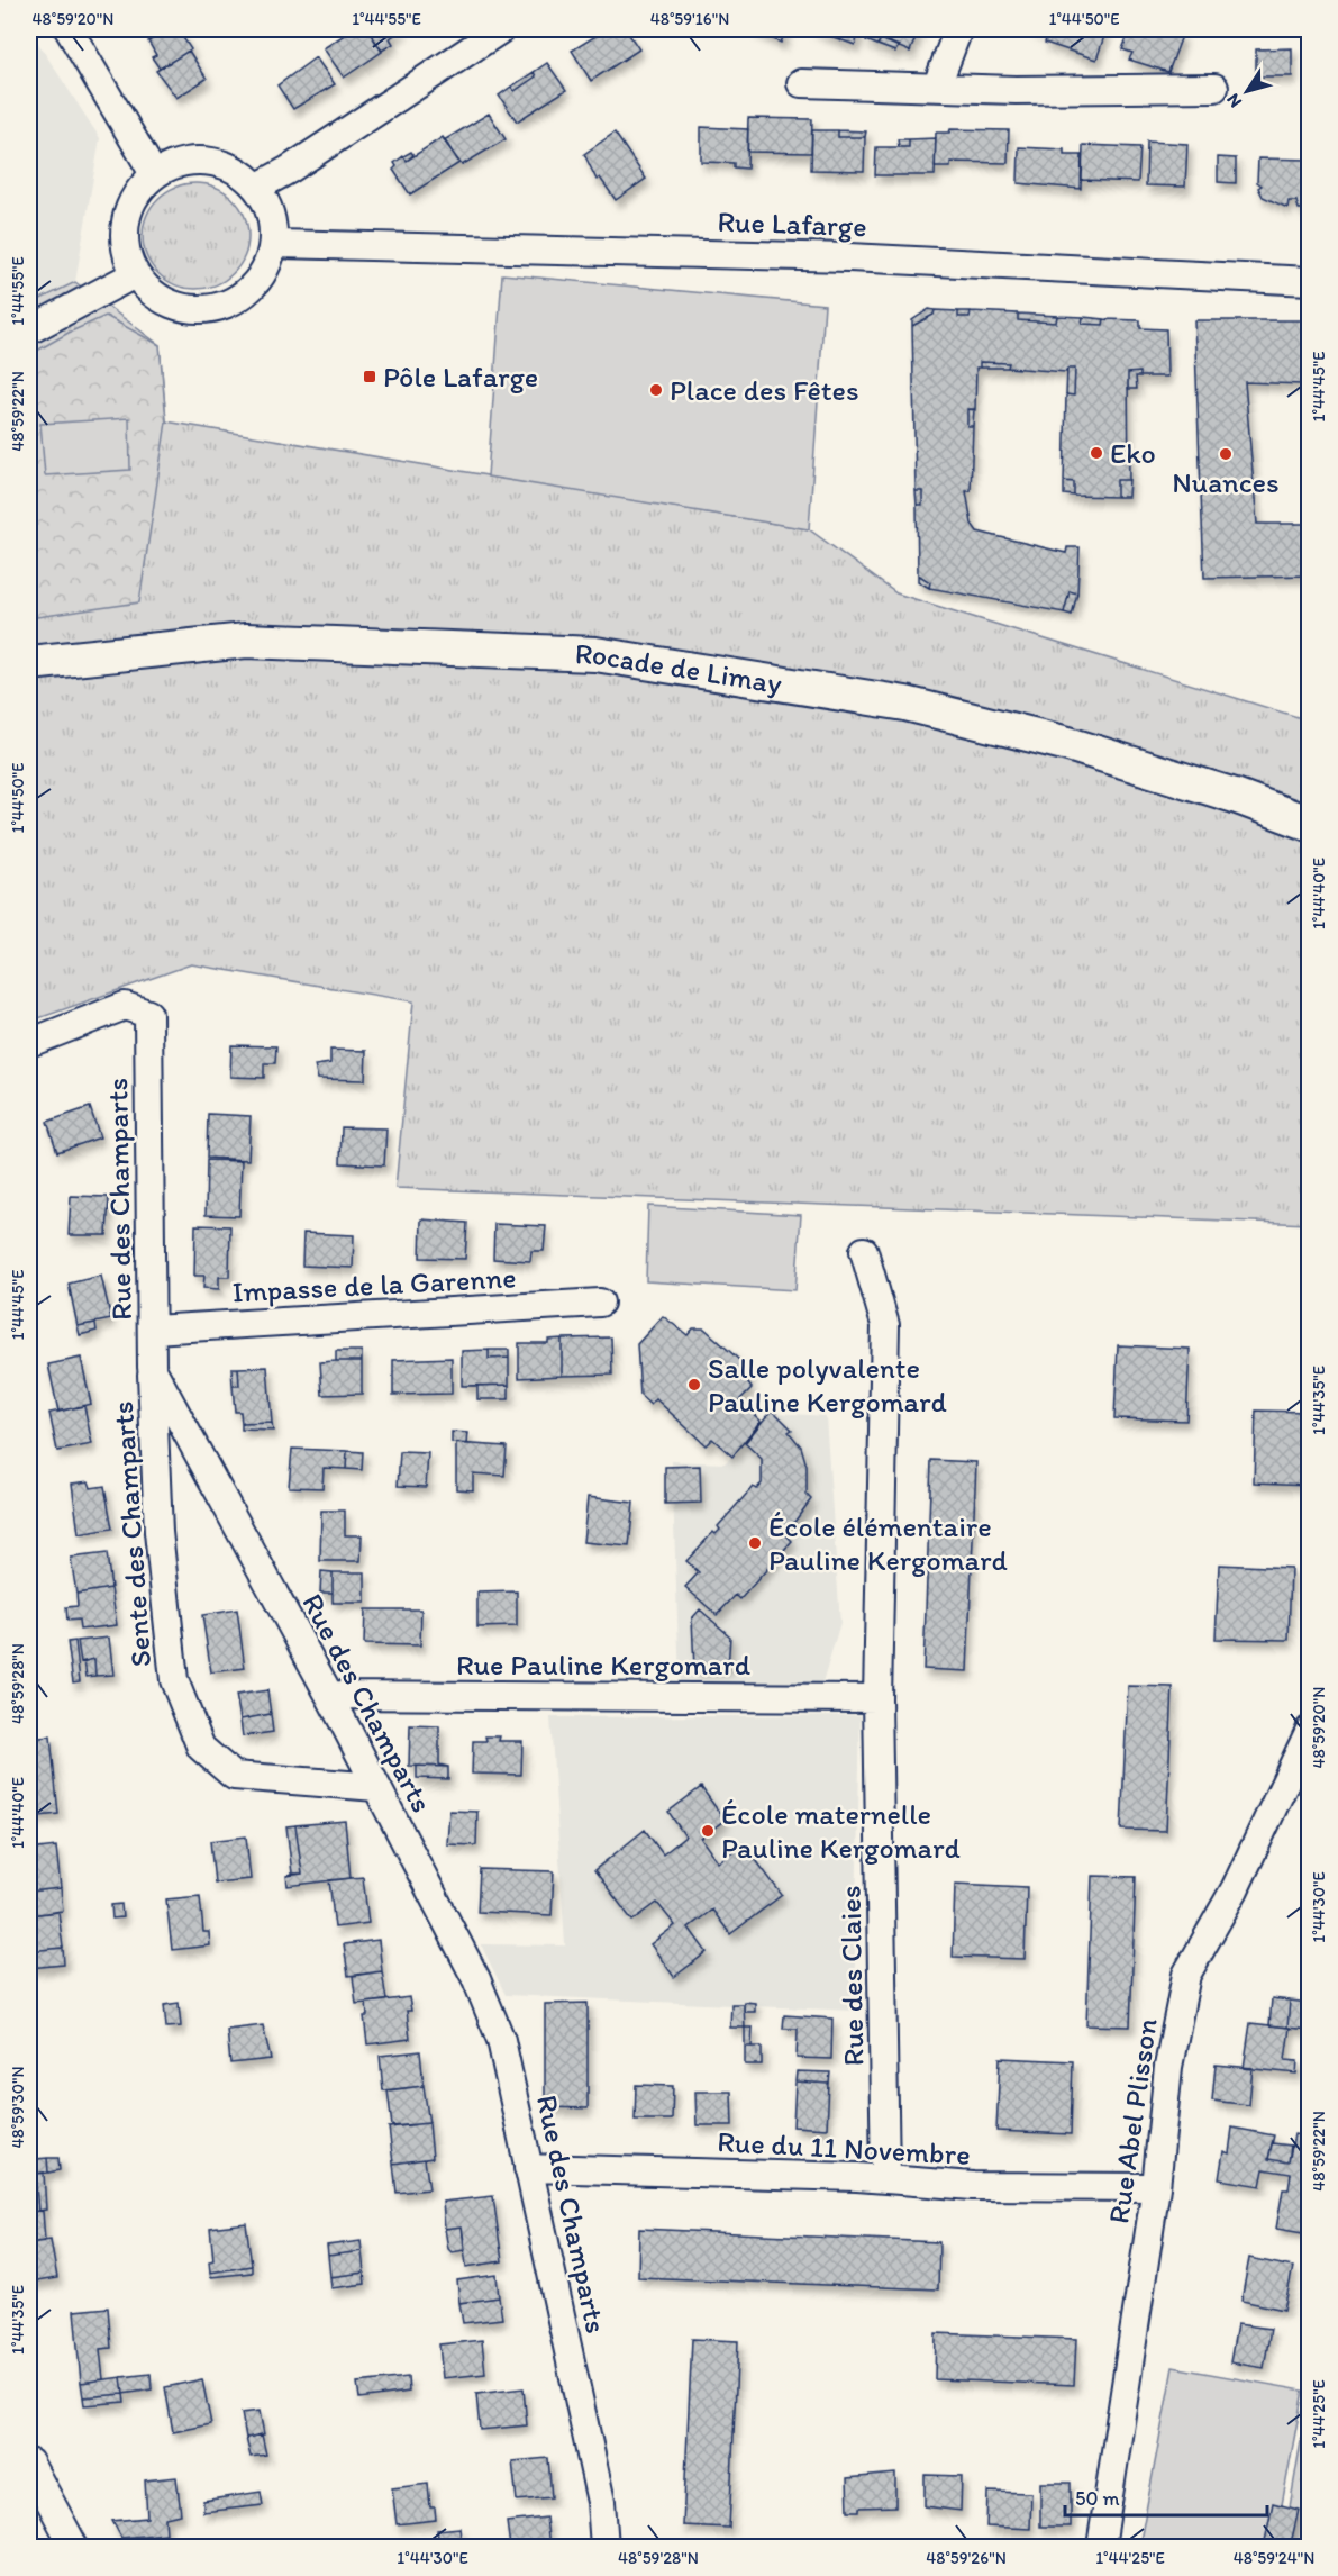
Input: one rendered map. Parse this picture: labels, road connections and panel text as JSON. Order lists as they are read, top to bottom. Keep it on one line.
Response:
{"streets":{"main road":["Rocade de Limay"],"street":["Rue Lafarge","Rue des Champarts","Impasse de la Garenne","Sente des Champarts","Rue Pauline Kergomard","Rue des Claies","Rue Abel Plisson","Rue du 11 Novembre"]},"crossings":[["Rue des Champarts","Impasse de la Garenne"],["Rue des Champarts","Sente des Champarts"],["Rue des Champarts","Rue Pauline Kergomard"],["Rue des Champarts","Rue du 11 Novembre"],["Rue Pauline Kergomard","Rue des Claies"],["Rue des Claies","Rue du 11 Novembre"],["Rue Abel Plisson","Rue du 11 Novembre"]],"places":{"transit":["Pôle Lafarge"],"other":["Place des Fêtes","Eko","Nuances","Salle polyvalente Pauline Kergomard","École élémentaire Pauline Kergomard","École maternelle Pauline Kergomard"]},"scale_bar":"50 m","north":"bottom left","coordinates":["48°59'20\"N","1°44'55\"E","48°59'16\"N","1°44'50\"E","1°44'45\"E","48°59'22\"N","1°44'40\"E","1°44'35\"E","48°59'28\"N","1°44'30\"E","48°59'30\"N","1°44'25\"E","48°59'26\"N","48°59'24\"N"]}
